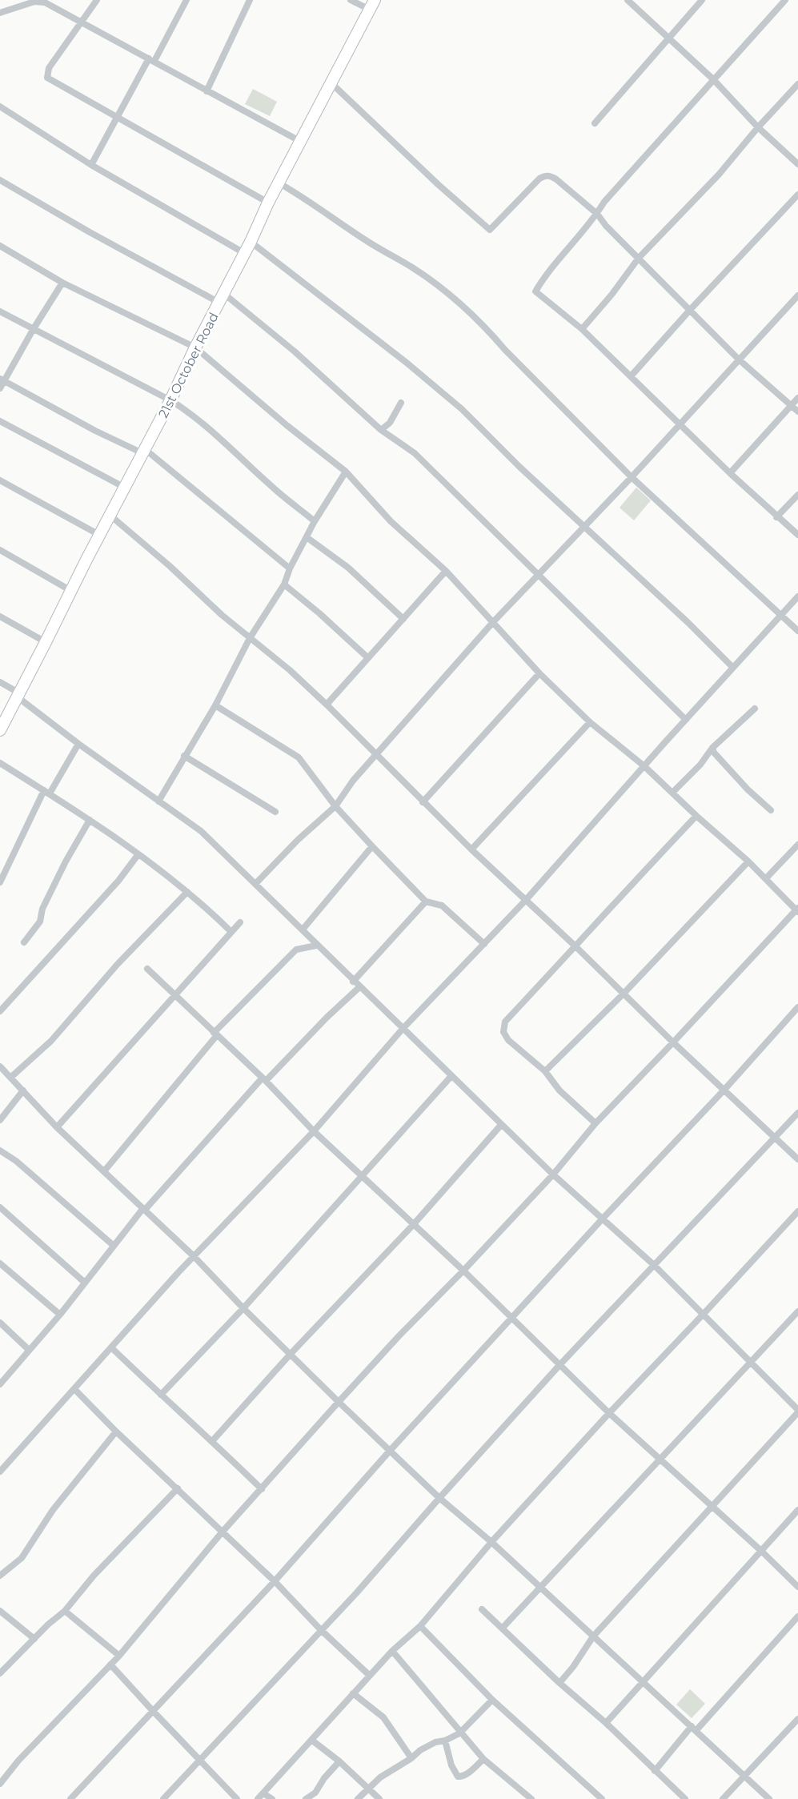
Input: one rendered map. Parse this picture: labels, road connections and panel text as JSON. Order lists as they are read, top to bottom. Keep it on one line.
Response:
{"streets":{"main road":["21st October Road"]}}
